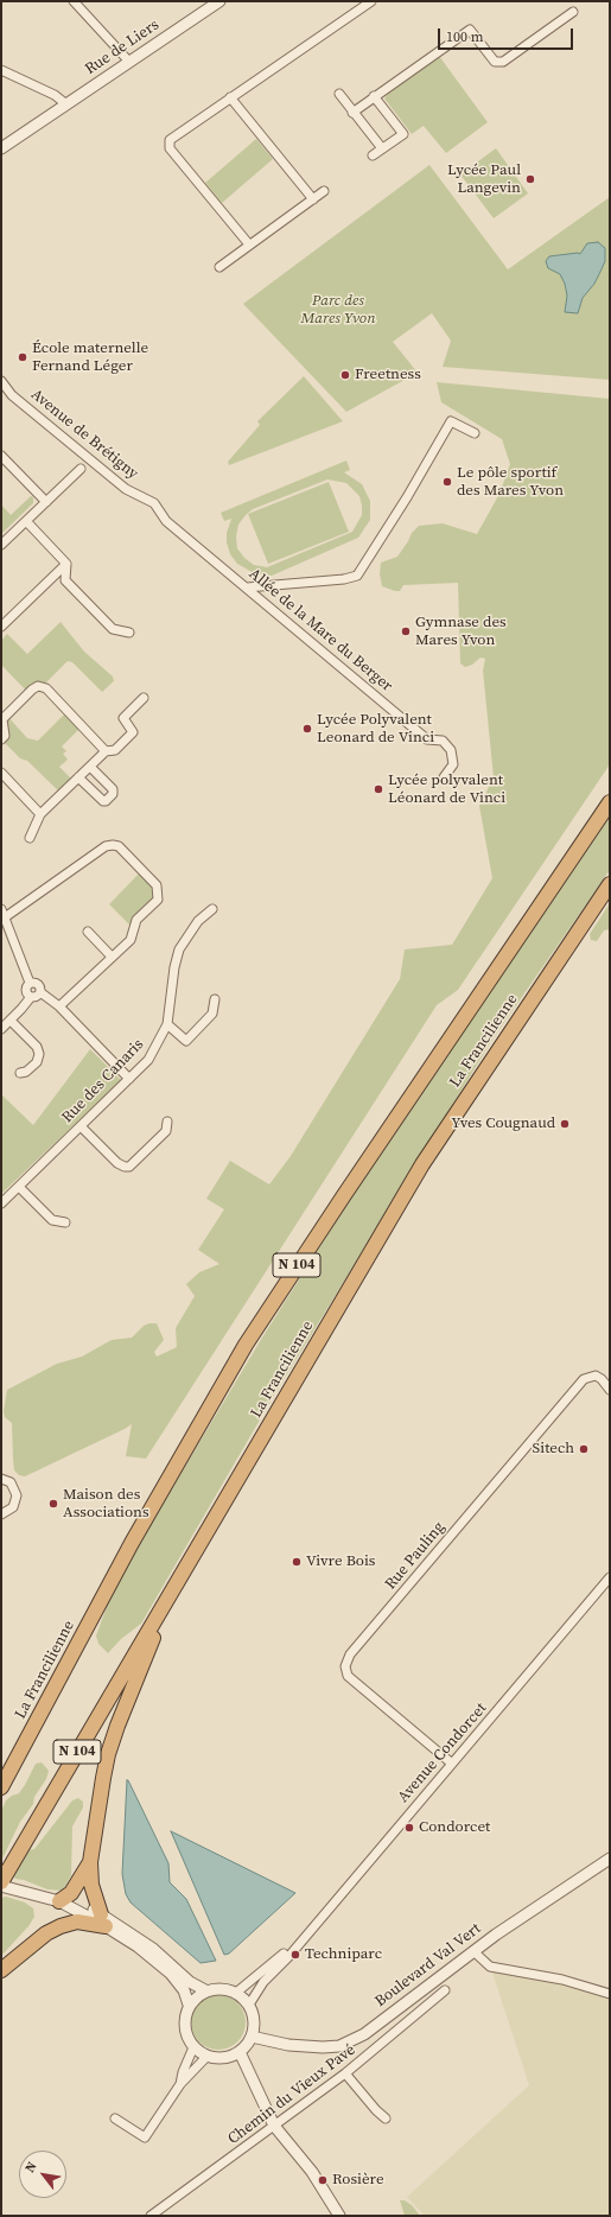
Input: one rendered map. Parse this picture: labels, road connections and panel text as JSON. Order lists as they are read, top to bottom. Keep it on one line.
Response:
{"streets":{"highway":["La Francilienne","N 104"],"street":["Rue de Liers","Avenue de Brétigny","Allée de la Mare du Berger","Rue des Canaris","Rue Pauling","Avenue Condorcet","Boulevard Val Vert","Chemin du Vieux Pavé"]},"crossings":[["Avenue de Brétigny","Allée de la Mare du Berger"],["Rue Pauling","Avenue Condorcet"],["Avenue Condorcet","Boulevard Val Vert"]],"parks":["Parc des Mares Yvon"],"places":["Lycée Paul Langevin","École maternelle Fernand Léger","Freetness","Le pôle sportif des Mares Yvon","Gymnase des Mares Yvon","Lycée Polyvalent Leonard de Vinci","Lycée polyvalent Léonard de Vinci","Yves Cougnaud","Sitech","Maison des Associations","Vivre Bois","Condorcet","Techniparc","Rosière"],"scale_bar":"100 m","north":"top left"}
